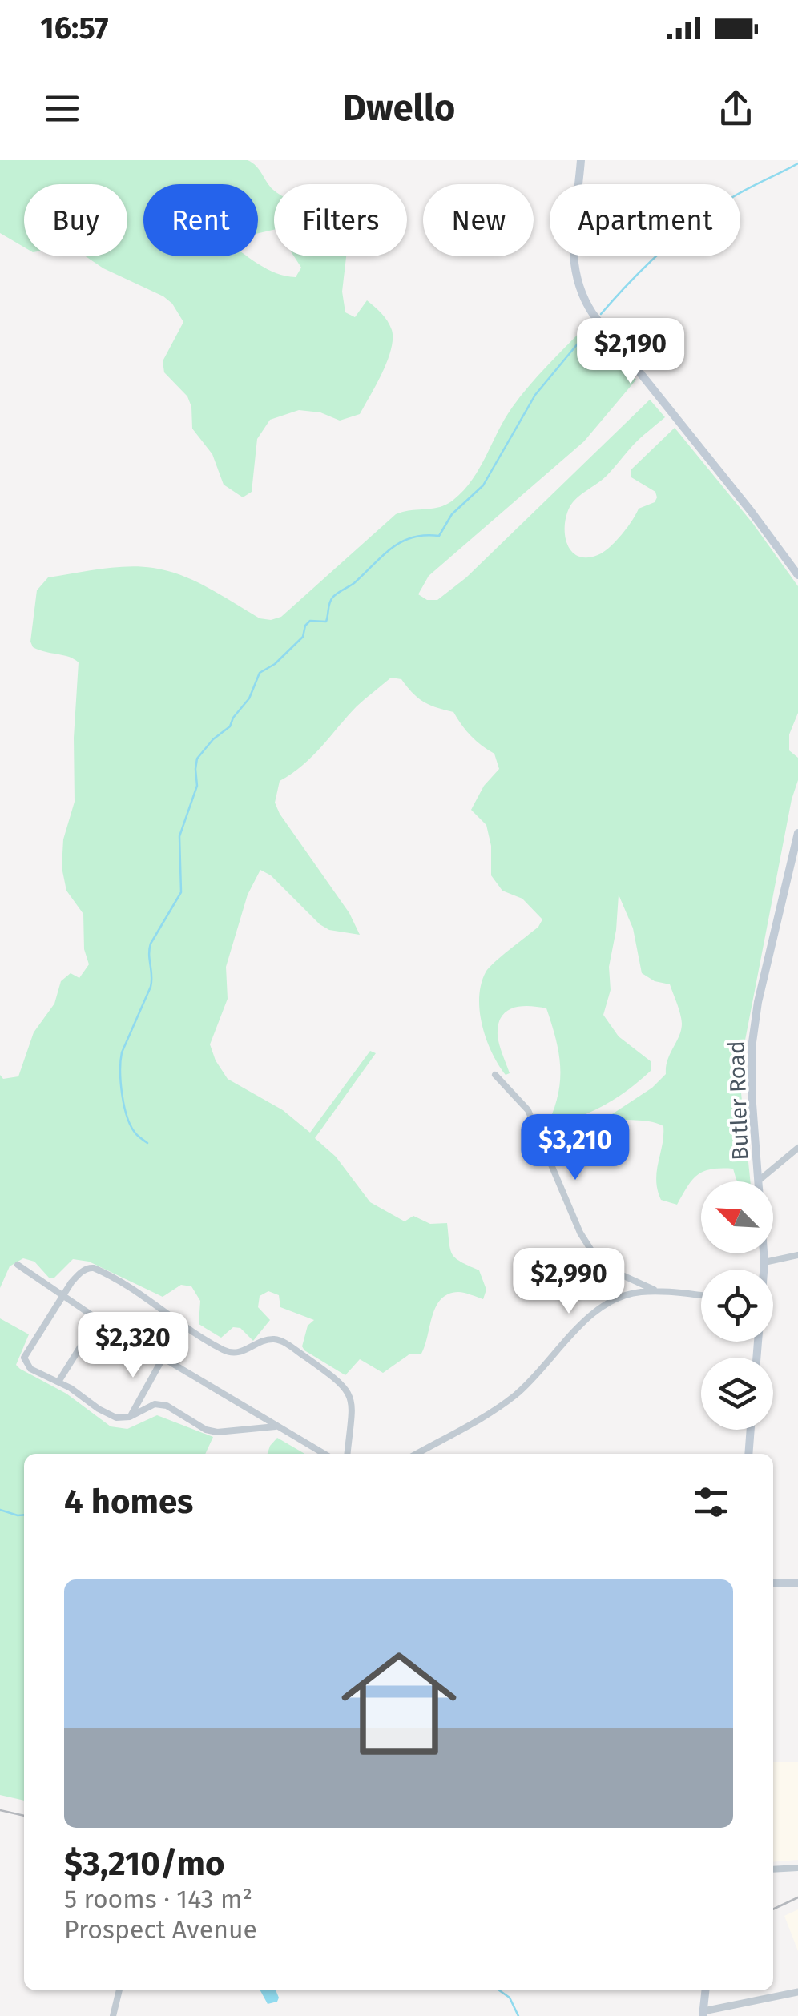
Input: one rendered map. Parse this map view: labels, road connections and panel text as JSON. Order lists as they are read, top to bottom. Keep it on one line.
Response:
{"streets":{"main road":["Butler Road"]},"north":"top left","page":{"status":"16:57","header":"Dwello","chip":["Buy","Rent","Filters","New","Apartment"],"price":["$2,190","$3,210","$2,990","$2,320"],"heading":"4 homes","list":[{"name":"$3,210/mo","note":"5 rooms · 143 m² · Prospect Avenue"}]}}
